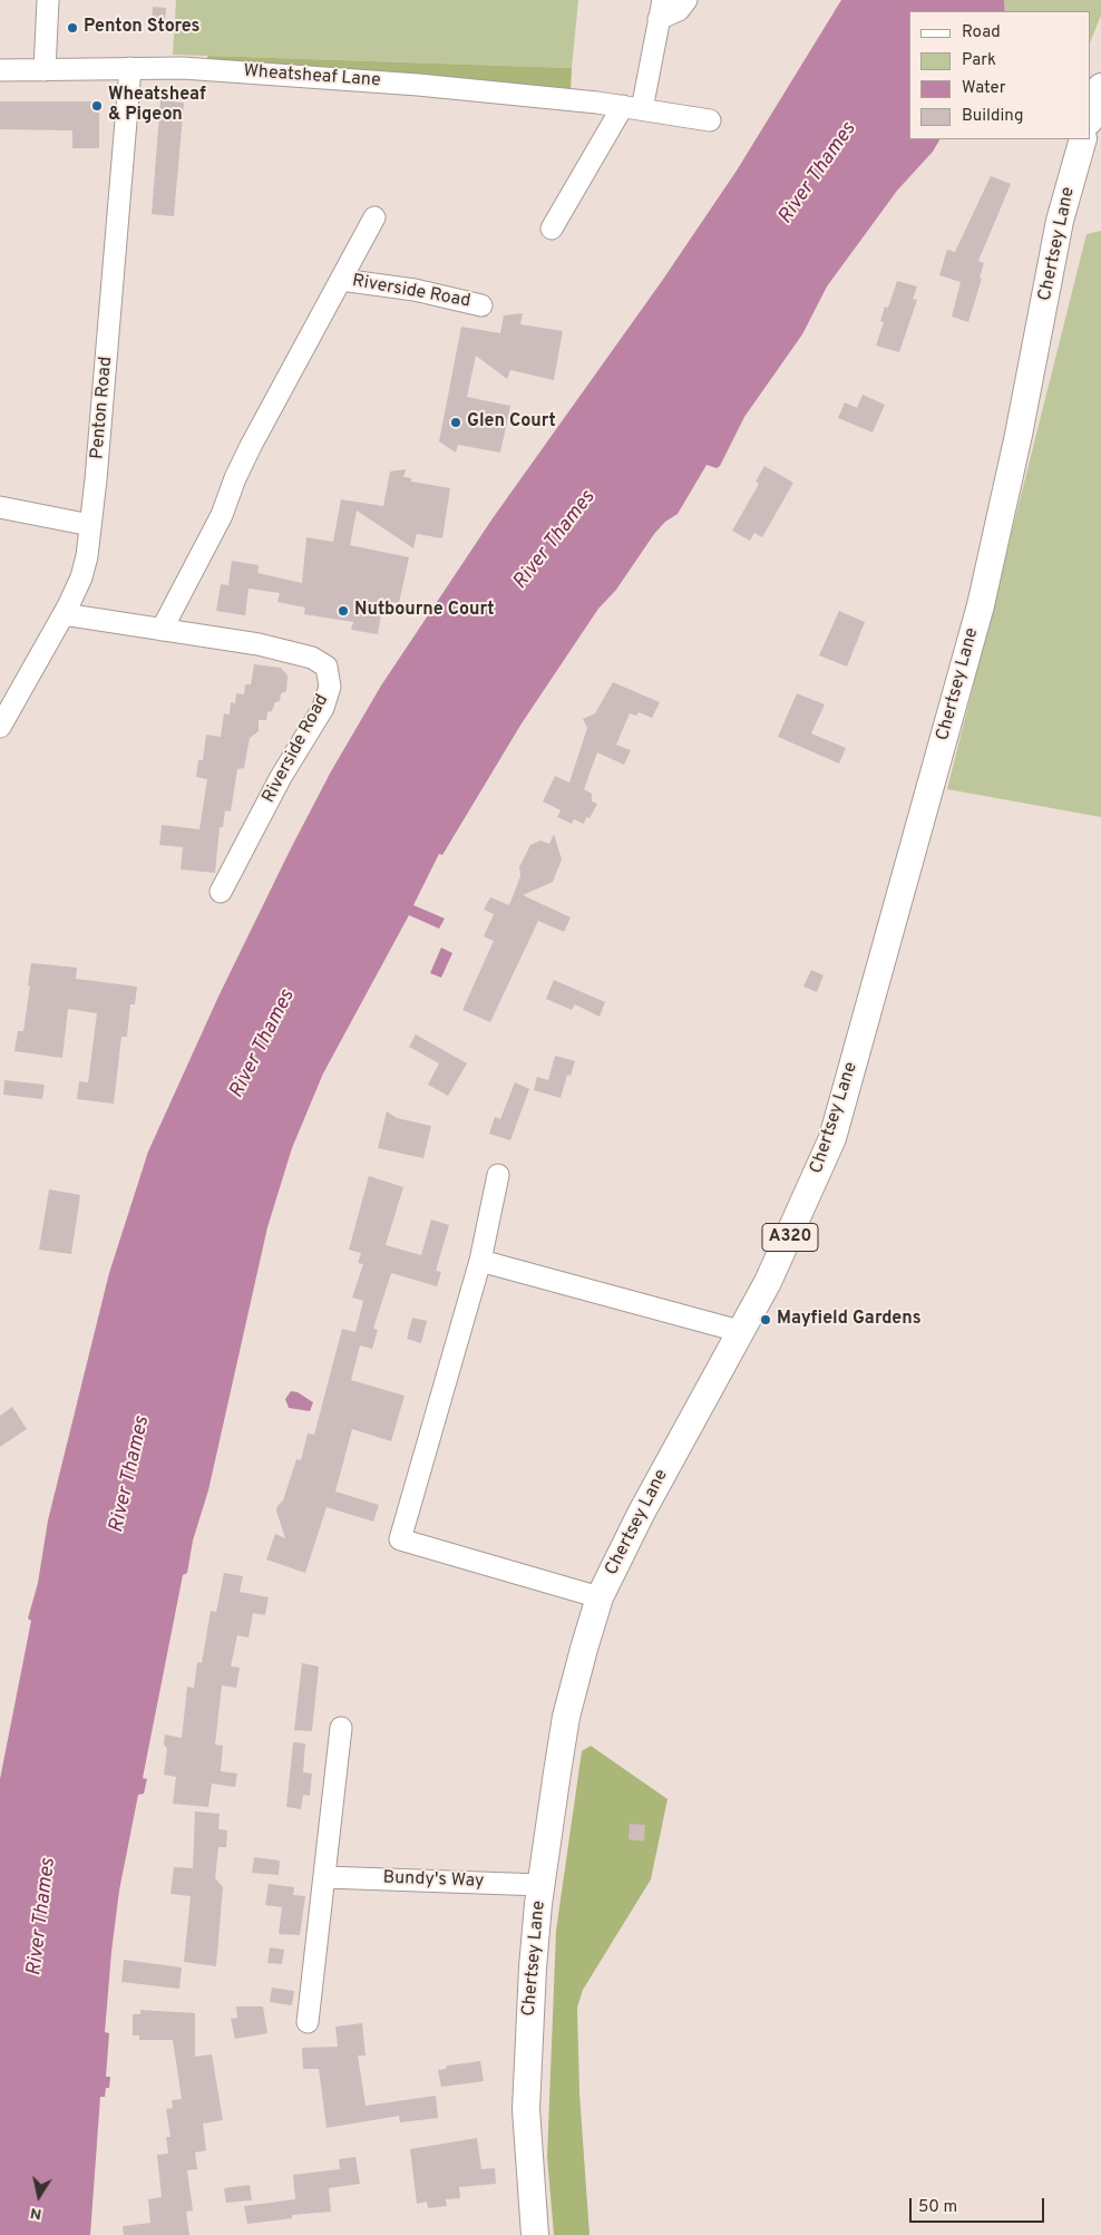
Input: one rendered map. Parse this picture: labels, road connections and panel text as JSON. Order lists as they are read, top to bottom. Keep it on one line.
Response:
{"streets":{"main road":["Chertsey Lane","A320"],"street":["Wheatsheaf Lane","Riverside Road","Penton Road","Bundy's Way"]},"crossings":[["Wheatsheaf Lane","Penton Road"],["Chertsey Lane","Bundy's Way"],["Riverside Road","Penton Road"]],"water":["River Thames"],"places":["Penton Stores","Wheatsheaf & Pigeon","Glen Court","Nutbourne Court","Mayfield Gardens"],"legend":["Road","Park","Water","Building"],"scale_bar":"50 m","north":"bottom"}
